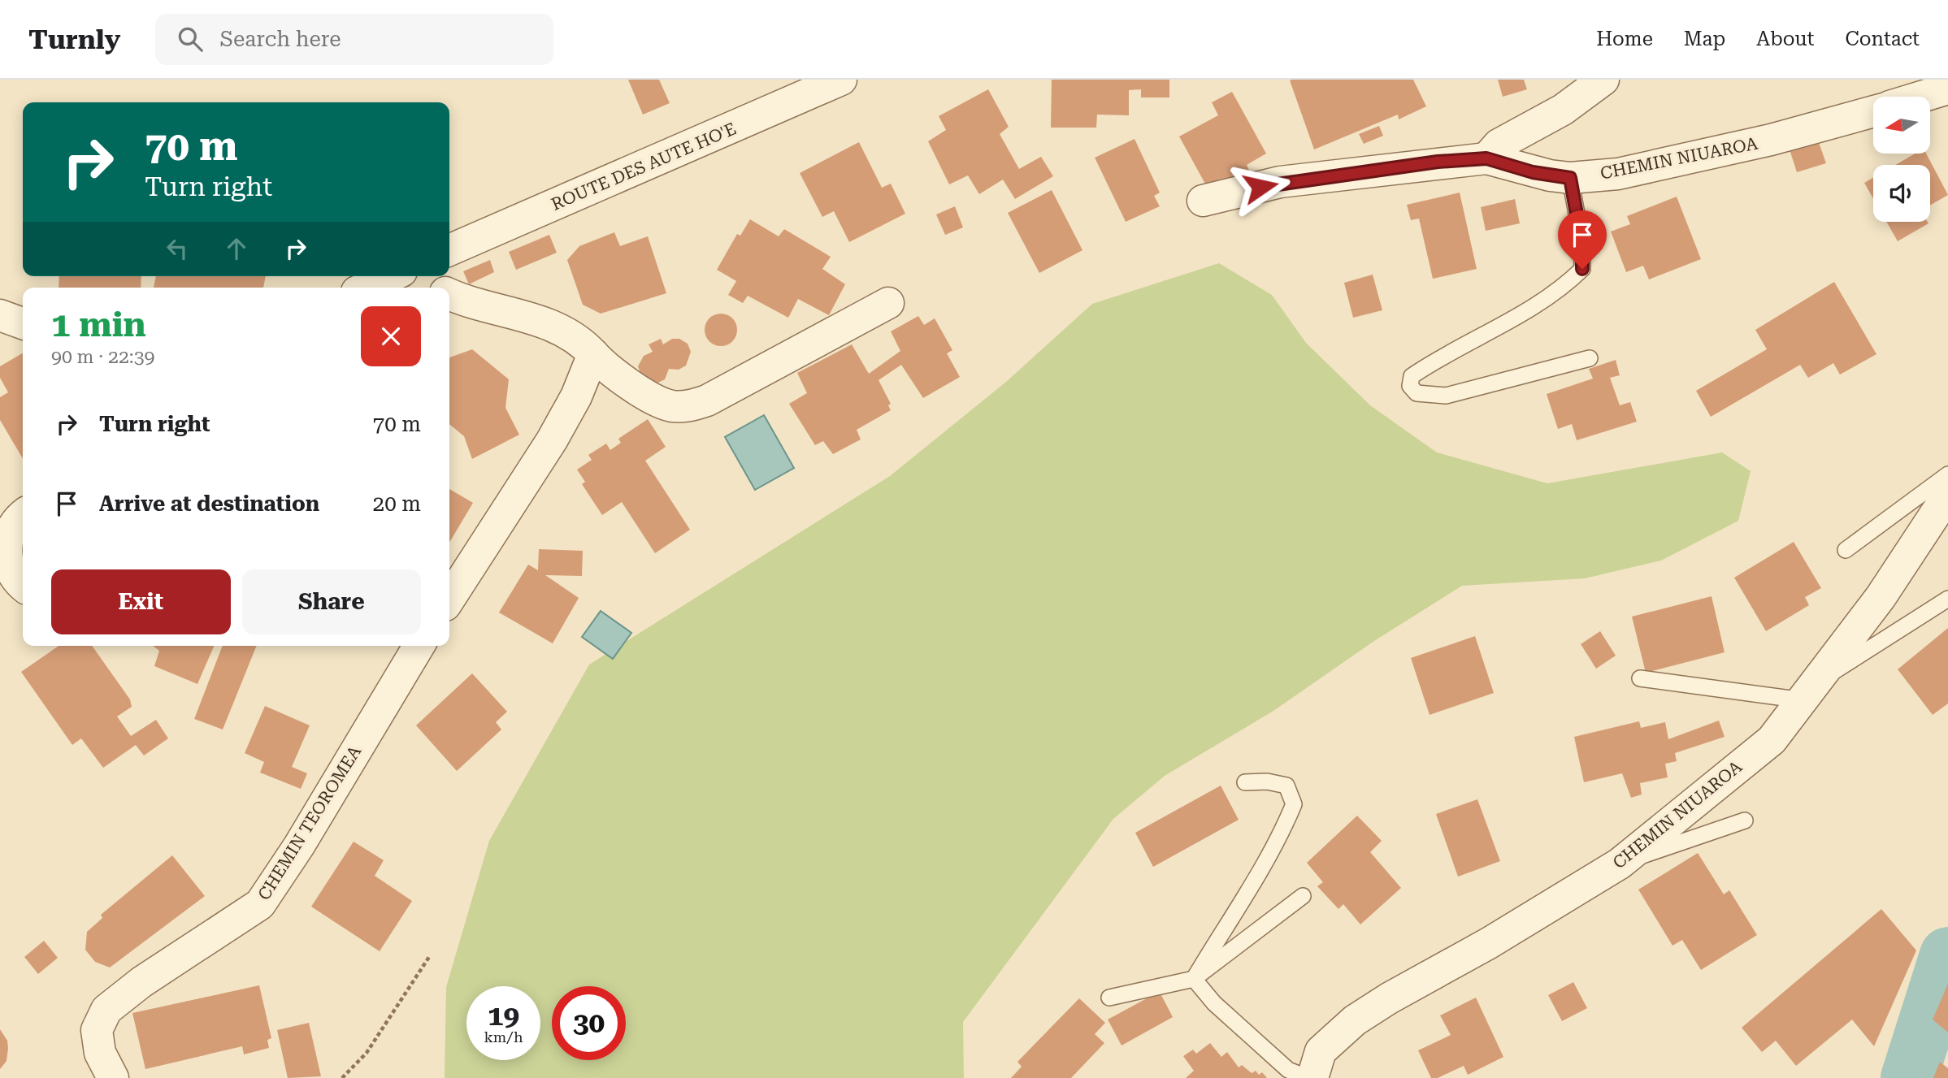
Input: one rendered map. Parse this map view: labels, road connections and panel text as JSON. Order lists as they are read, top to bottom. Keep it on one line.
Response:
{"streets":{"street":["CHEMIN NIUAROA","ROUTE DES AUTE HO'E","CHEMIN TEOROMEA"]},"north":"left","page":{"header":"Turnly","search":"Search here","nav":["Home","Map","About","Contact"],"turn":["70 m","Turn right"],"heading":["1 min","90 m · 22:39"],"list":[{"name":"Turn right","value":"70 m"},{"name":"Arrive at destination","value":"20 m"}],"buttons":["Exit","Share"],"speed":"19 km/h","limit":"30"}}
